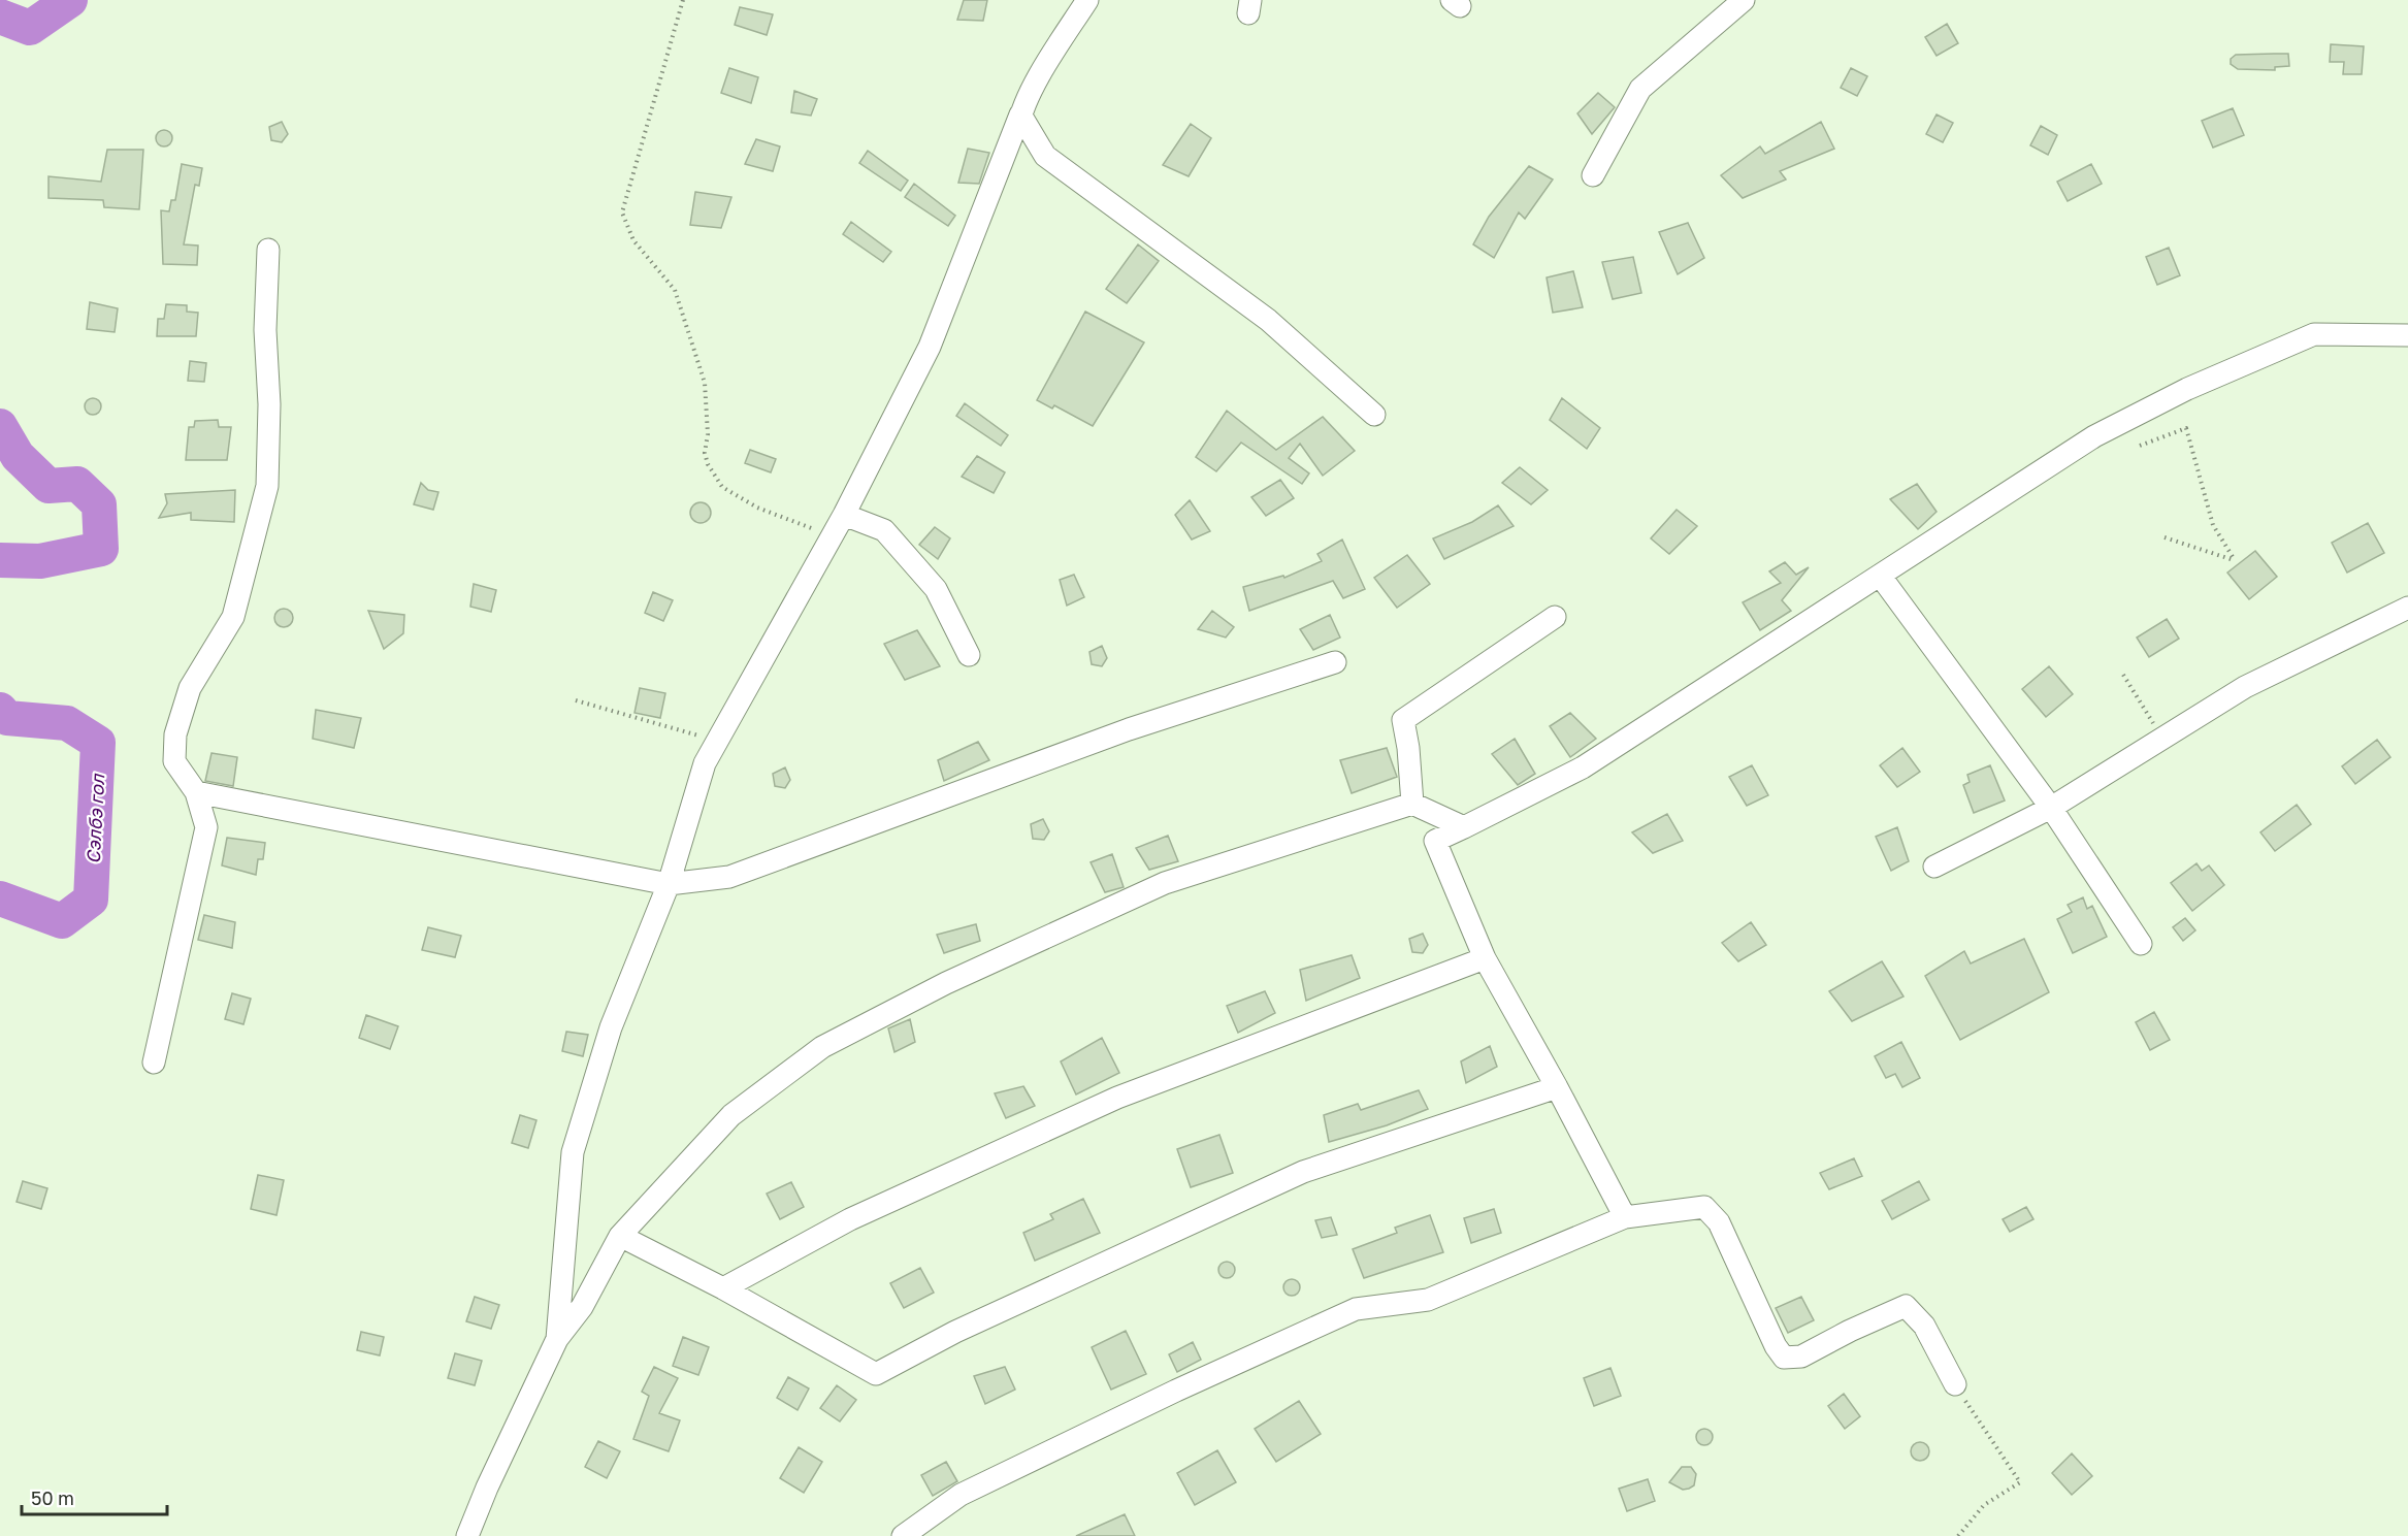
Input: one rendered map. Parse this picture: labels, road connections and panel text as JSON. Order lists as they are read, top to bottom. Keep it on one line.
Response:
{"water":["Сэлбэ гол"],"scale_bar":"50 m"}
